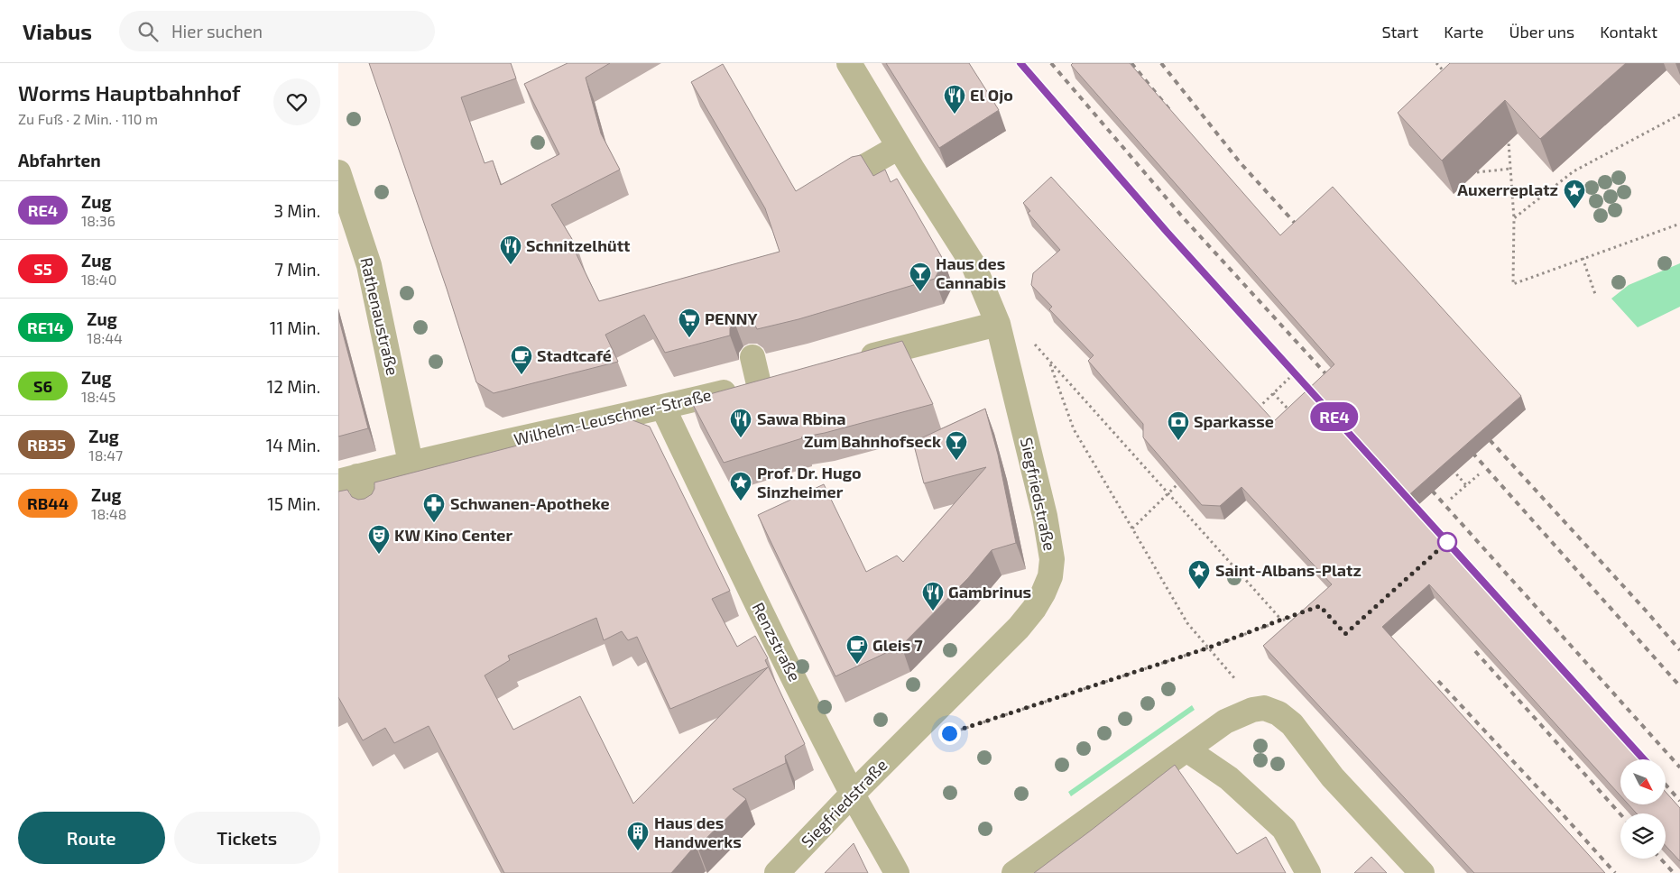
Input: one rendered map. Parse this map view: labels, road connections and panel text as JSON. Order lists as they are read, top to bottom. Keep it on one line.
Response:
{"streets":{"street":["Rathenaustraße","Wilhelm-Leuschner-Straße","Siegfriedstraße","Renzstraße"]},"crossings":[["Rathenaustraße","Wilhelm-Leuschner-Straße"],["Wilhelm-Leuschner-Straße","Renzstraße"],["Siegfriedstraße","Renzstraße"]],"places":{"restaurant":["El Ojo","Schnitzelhütt","Sawa Rbina","Gambrinus"],"place":["Auxerreplatz","Prof. Dr. Hugo Sinzheimer","Saint-Albans-Platz"],"bar":["Haus des Cannabis","Zum Bahnhofseck"],"supermarket":["PENNY"],"cafe":["Stadtcafé","Gleis 7"],"bank":["Sparkasse"],"pharmacy":["Schwanen-Apotheke"],"theatre":["KW Kino Center"],"building":["Haus des Handwerks"]},"north":"bottom right","page":{"header":"Viabus","search":"Hier suchen","nav":["Start","Karte","Über uns","Kontakt"],"heading":[["Worms Hauptbahnhof","Zu Fuß · 2 Min. · 110 m"],"Abfahrten"],"on_map":"RE4","list":[{"mark":"RE4","name":"Zug","note":"18:36","value":"3 Min."},{"mark":"S5","name":"Zug","note":"18:40","value":"7 Min."},{"mark":"RE14","name":"Zug","note":"18:44","value":"11 Min."},{"mark":"S6","name":"Zug","note":"18:45","value":"12 Min."},{"mark":"RB35","name":"Zug","note":"18:47","value":"14 Min."},{"mark":"RB44","name":"Zug","note":"18:48","value":"15 Min."}],"buttons":["Route","Tickets"]}}
